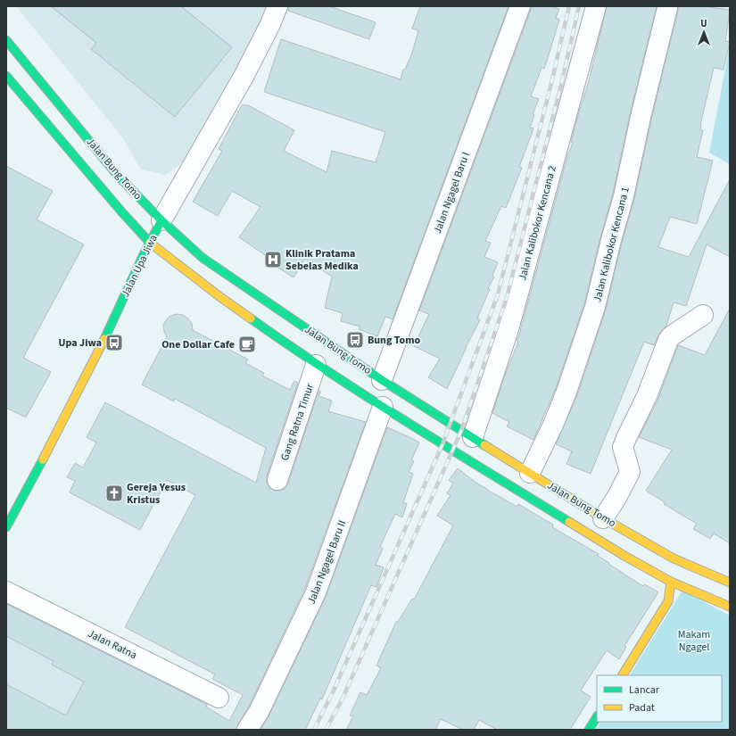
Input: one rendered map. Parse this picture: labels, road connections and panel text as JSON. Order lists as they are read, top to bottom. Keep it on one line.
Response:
{"streets":{"main road":["Jalan Bung Tomo","Jalan Upa Jiwa"],"street":["Jalan Ngagel Baru I","Jalan Kalibokor Kencana 2","Jalan Kalibokor Kencana 1","Gang Ratna Timur","Jalan Ngagel Baru II","Jalan Ratna"]},"crossings":[["Jalan Bung Tomo","Jalan Ngagel Baru I"],["Jalan Bung Tomo","Jalan Kalibokor Kencana 2"],["Jalan Bung Tomo","Jalan Kalibokor Kencana 1"],["Jalan Bung Tomo","Jalan Upa Jiwa"],["Jalan Bung Tomo","Gang Ratna Timur"],["Jalan Bung Tomo","Jalan Ngagel Baru II"]],"parks":["Makam Ngagel"],"places":{"hospital":["Klinik Pratama Sebelas Medika"],"bus stop":["Bung Tomo","Upa Jiwa"],"cafe":["One Dollar Cafe"],"church":["Gereja Yesus Kristus"]},"legend":["Lancar","Padat"],"north":"top"}
